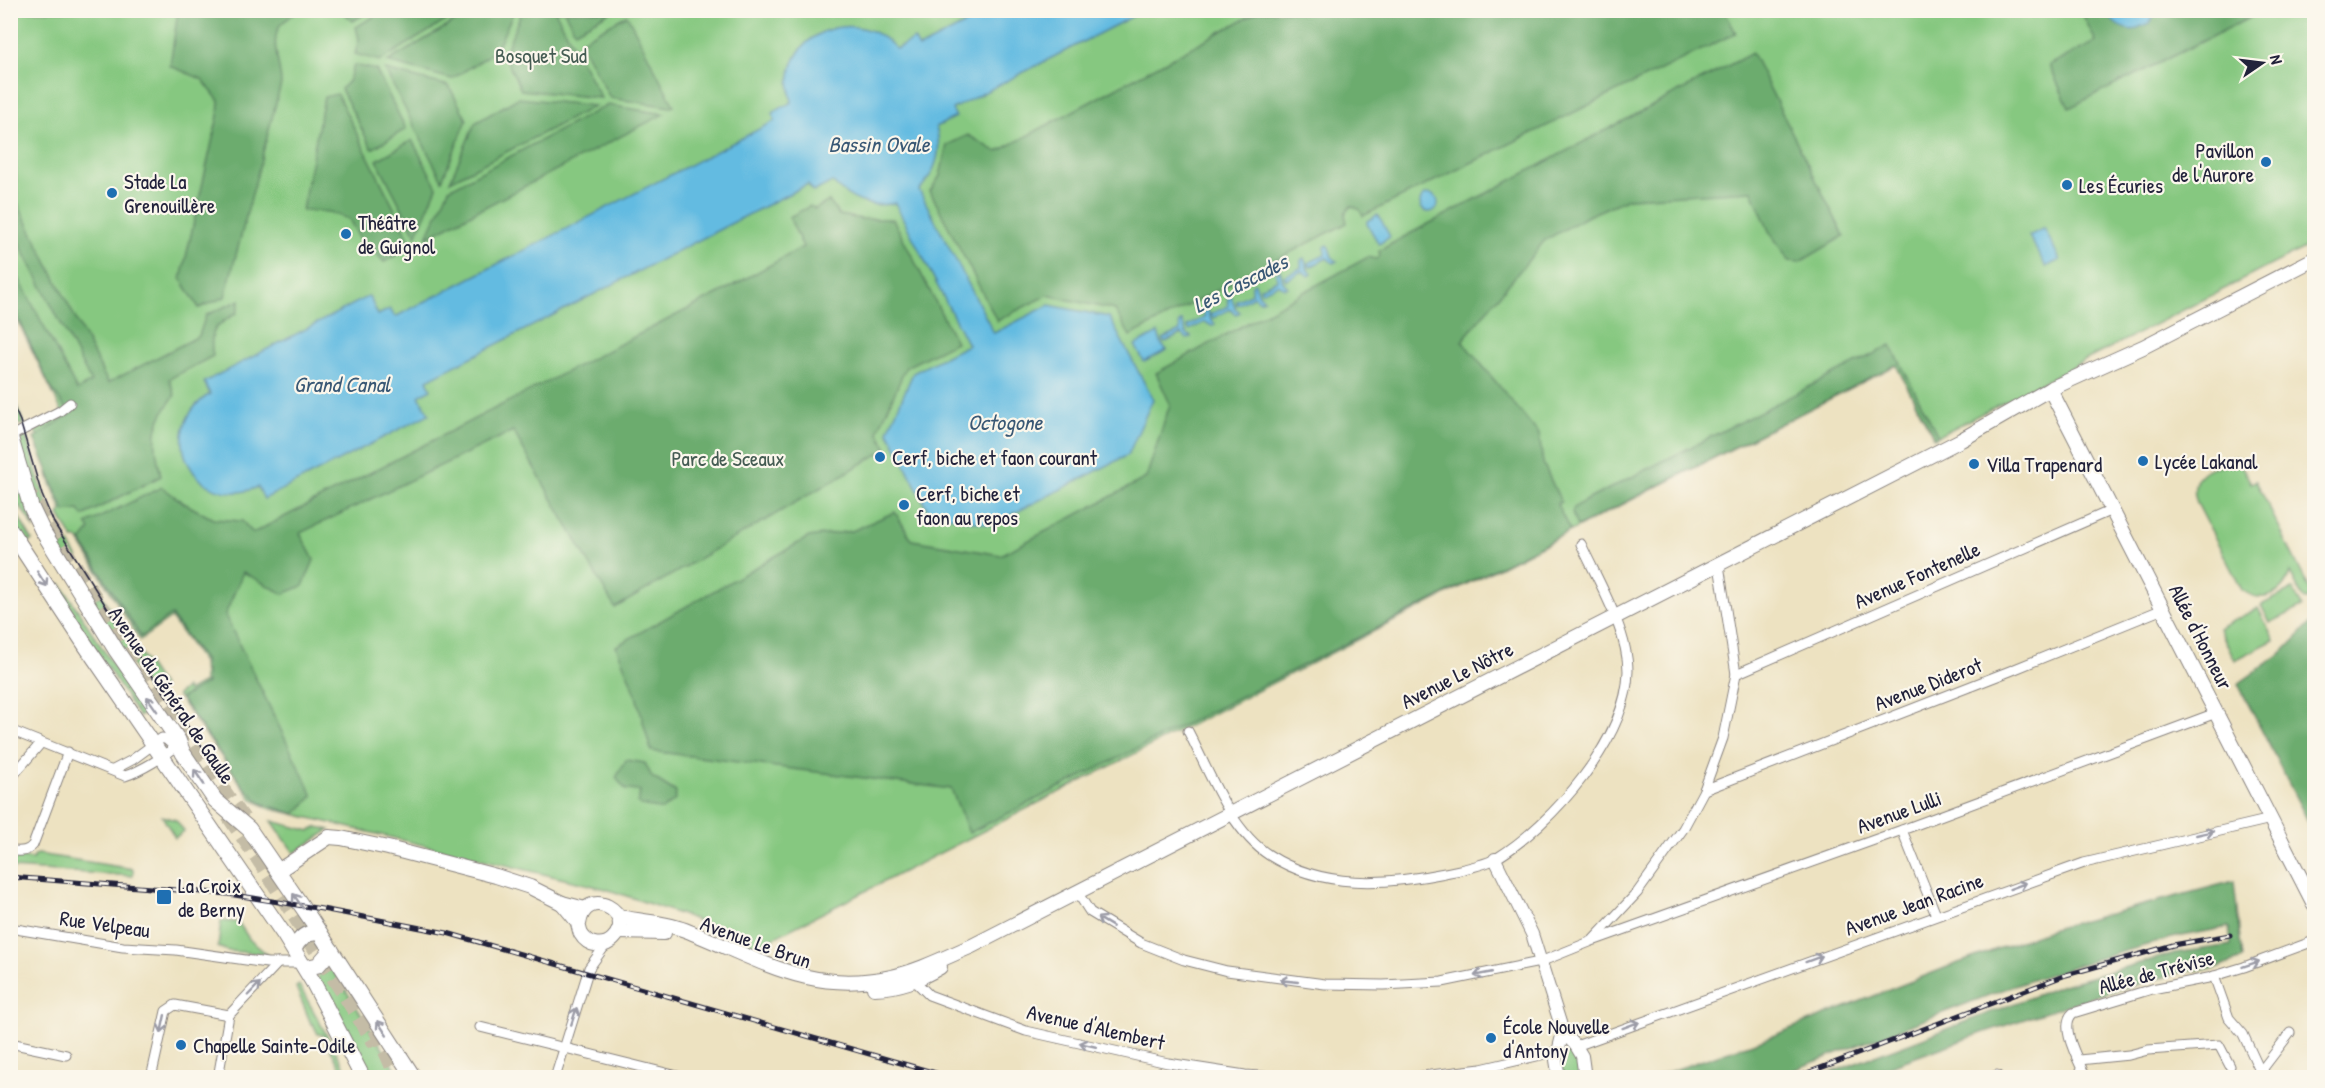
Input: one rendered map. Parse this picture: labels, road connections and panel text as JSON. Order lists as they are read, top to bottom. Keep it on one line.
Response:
{"streets":{"main road":["Allée d'Honneur","Avenue Le Nôtre","Avenue du Général de Gaulle","Avenue Le Brun"],"street":["Avenue Fontenelle","Avenue Diderot","Avenue Lulli","Avenue Jean Racine","Rue Velpeau","Allée de Trévise","Avenue d'Alembert"]},"crossings":[["Avenue Fontenelle","Allée d'Honneur"],["Allée d'Honneur","Avenue Le Nôtre"],["Allée d'Honneur","Avenue Diderot"],["Allée d'Honneur","Avenue Lulli"],["Allée d'Honneur","Avenue Jean Racine"],["Avenue Le Nôtre","Avenue Lulli"],["Avenue Le Nôtre","Avenue Le Brun"],["Avenue Le Nôtre","Avenue d'Alembert"],["Avenue du Général de Gaulle","Rue Velpeau"],["Avenue Le Brun","Avenue d'Alembert"]],"one_way":["Avenue Lulli","Avenue Jean Racine","Avenue d'Alembert"],"water":["Bassin Ovale","Les Cascades","Grand Canal","Octogone"],"parks":["Bosquet Sud","Parc de Sceaux"],"places":{"other":["Pavillon de l'Aurore","Les Écuries","Stade La Grenouillère","Théâtre de Guignol","Cerf, biche et faon courant","Lycée Lakanal","Villa Trapenard","Cerf, biche et faon au repos","École Nouvelle d'Antony","Chapelle Sainte-Odile"],"transit":["La Croix de Berny"]},"north":"right"}
